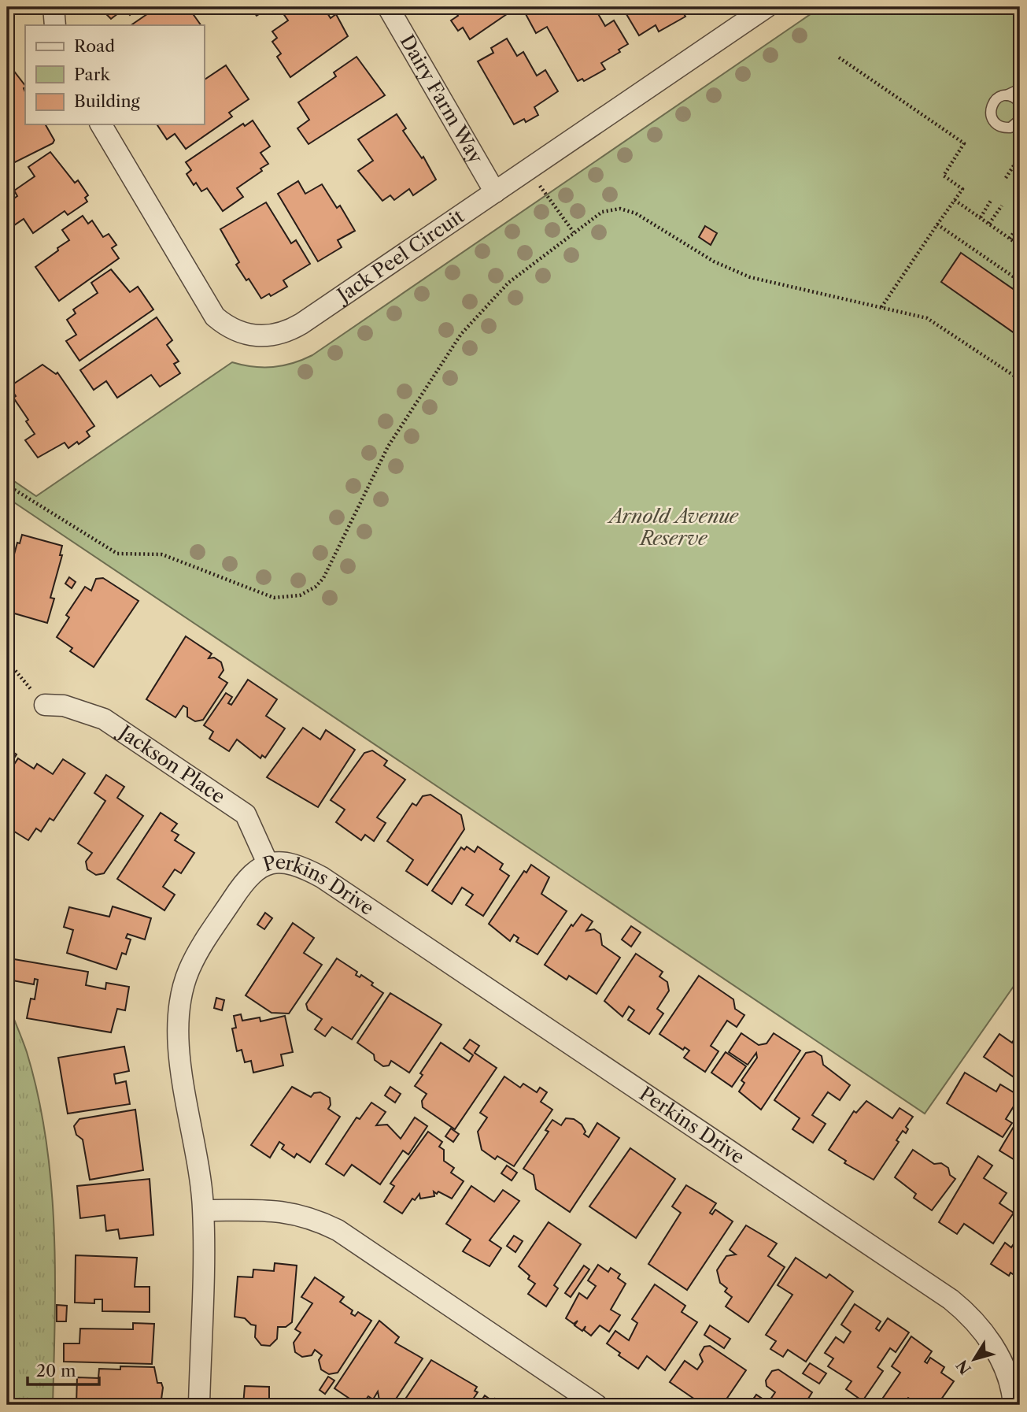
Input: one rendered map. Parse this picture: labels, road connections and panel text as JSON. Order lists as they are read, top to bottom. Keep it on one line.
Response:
{"streets":{"street":["Dairy Farm Way","Jack Peel Circuit","Jackson Place","Perkins Drive"]},"crossings":[["Dairy Farm Way","Jack Peel Circuit"],["Jackson Place","Perkins Drive"]],"parks":["Arnold Avenue Reserve"],"legend":["Road","Park","Building"],"scale_bar":"20 m","north":"bottom left"}
